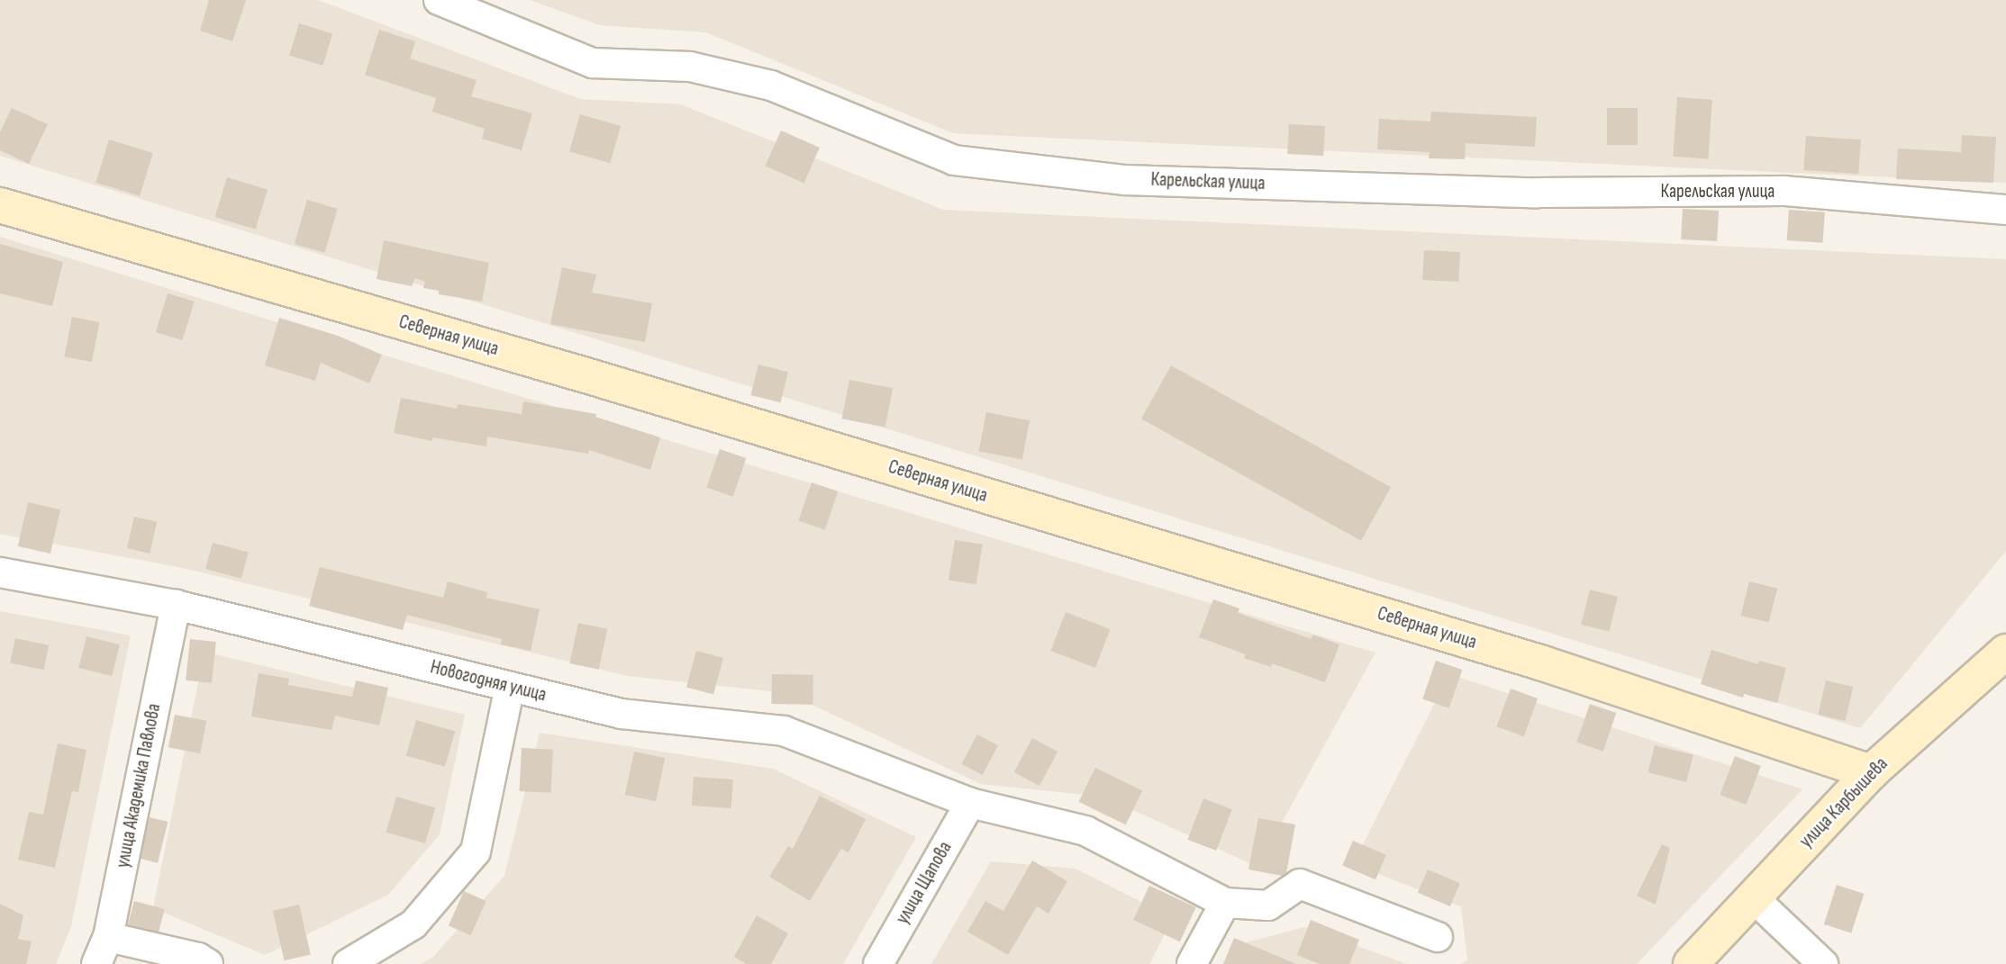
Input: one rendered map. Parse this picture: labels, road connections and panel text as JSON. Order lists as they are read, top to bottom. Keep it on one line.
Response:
{"streets":{"main road":["Северная улица","улица Карбышева"],"street":["Карельская улица","Новогодняя улица","улица Академика Павлова","улица Щапова"]},"crossings":[["Северная улица","улица Карбышева"],["Новогодняя улица","улица Академика Павлова"],["Новогодняя улица","улица Щапова"]]}
